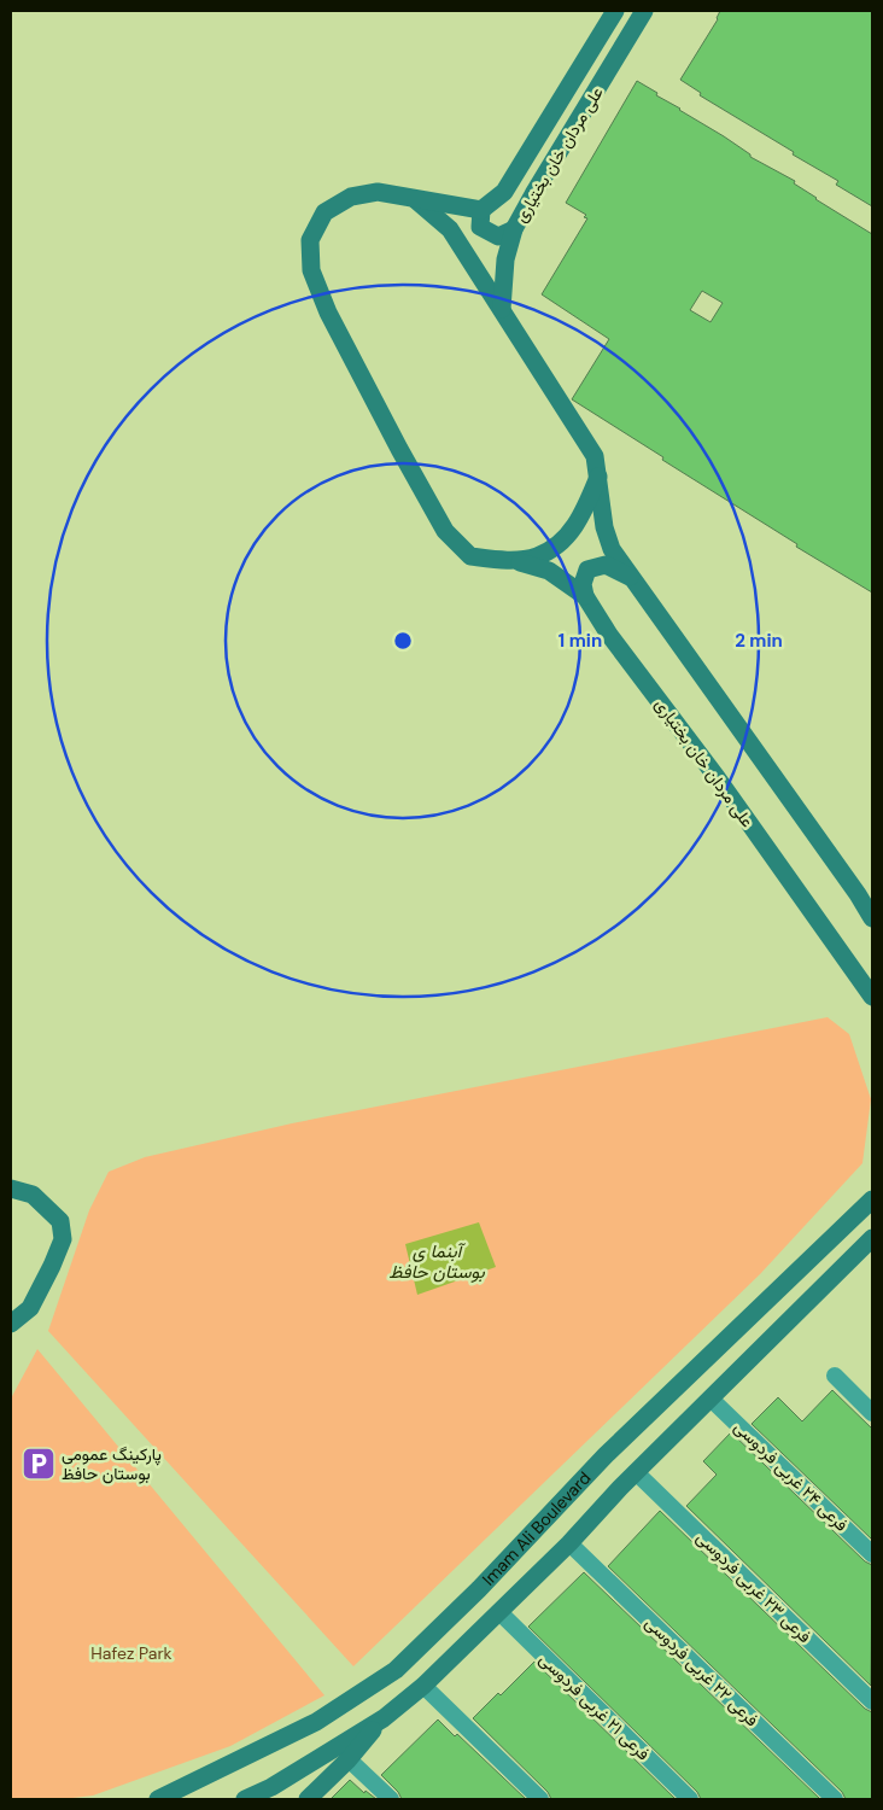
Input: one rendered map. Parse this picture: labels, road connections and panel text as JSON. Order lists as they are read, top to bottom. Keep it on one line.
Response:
{"streets":{"main road":["علی مردان خان بختیاری","Imam Ali Boulevard"],"street":["فرعی ۲۴ غربی فردوسی","فرعی ۲۳ غربی فردوسی","فرعی ۲۲ غربی فردوسی","فرعی ۲۱ غربی فردوسی"]},"crossings":[["فرعی ۲۴ غربی فردوسی","Imam Ali Boulevard"],["Imam Ali Boulevard","فرعی ۲۳ غربی فردوسی"],["Imam Ali Boulevard","فرعی ۲۲ غربی فردوسی"],["Imam Ali Boulevard","فرعی ۲۱ غربی فردوسی"]],"water":["آبنما ی بوستان حافظ"],"parks":["Hafez Park"],"places":{"parking":["پارکینگ عمومی بوستان حافظ"]},"rings":["1 min","2 min"]}
